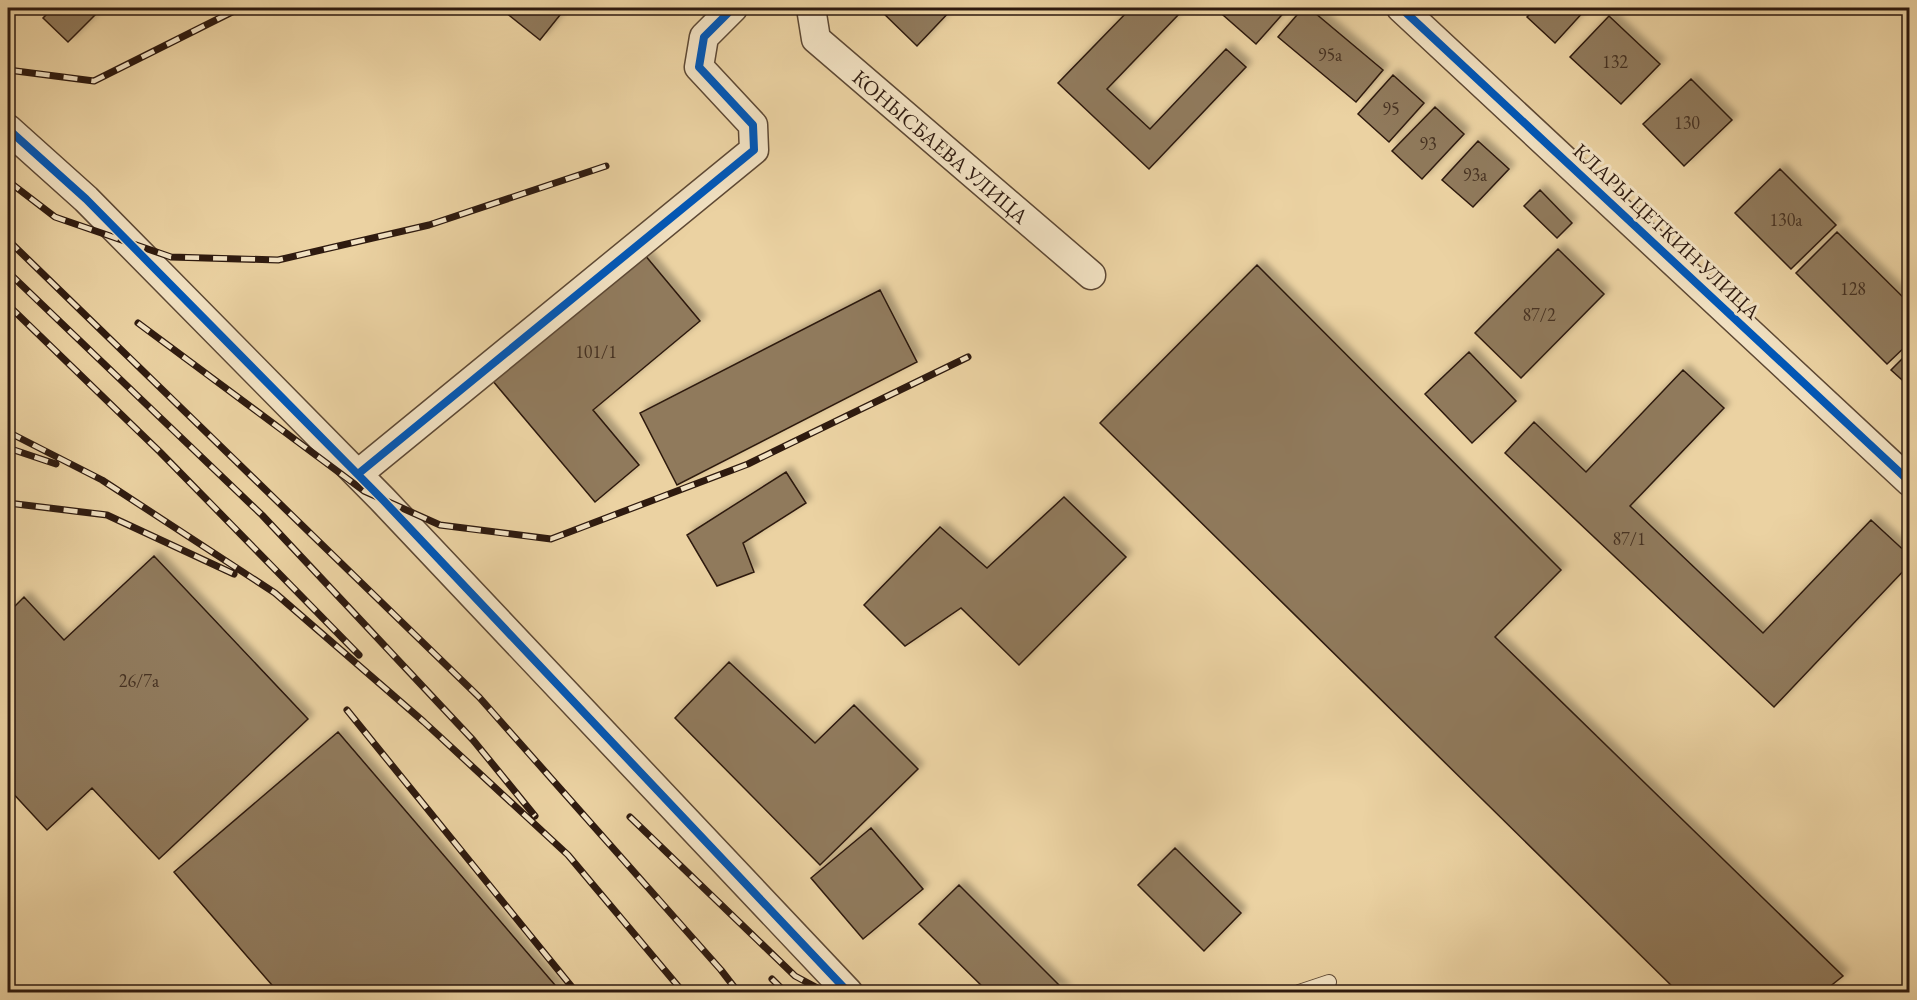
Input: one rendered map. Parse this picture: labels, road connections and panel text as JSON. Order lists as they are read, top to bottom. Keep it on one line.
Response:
{"streets":{"street":["КОНЫСБАЕВА УЛИЦА","КЛАРЫ ЦЕТКИН УЛИЦА"]},"house_numbers":["95а","132","95","130","93","93а","130а","128","87/2","101/1","87/1","26/7а"]}
